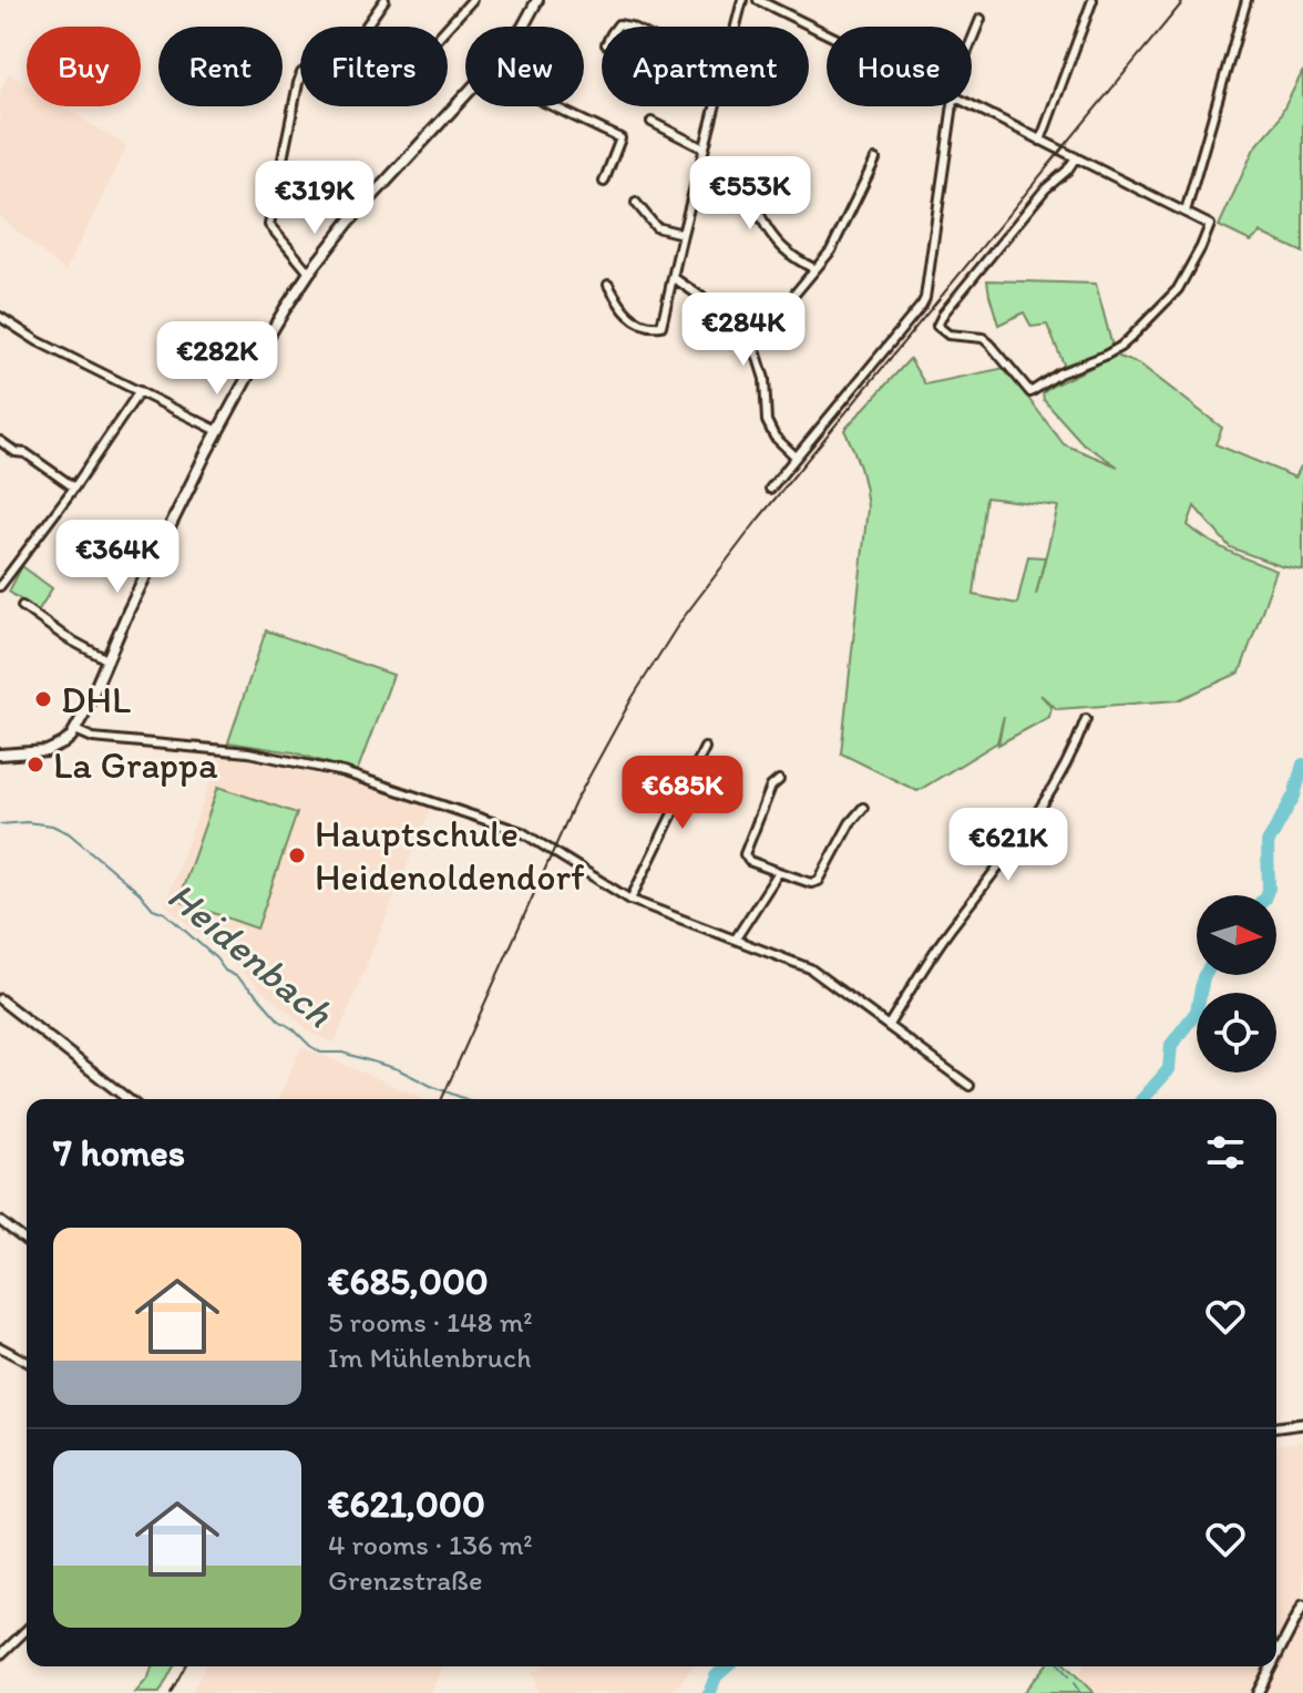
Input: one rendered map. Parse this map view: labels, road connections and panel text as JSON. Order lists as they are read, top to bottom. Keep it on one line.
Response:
{"water":["Heidenbach"],"places":["DHL","La Grappa","Hauptschule Heidenoldendorf"],"north":"right","page":{"chip":["Buy","Rent","Filters","New","Apartment","House"],"price":["€553K","€319K","€284K","€282K","€364K","€685K","€621K"],"heading":"7 homes","list":[{"name":"€685,000","note":"5 rooms · 148 m² · Im Mühlenbruch"},{"name":"€621,000","note":"4 rooms · 136 m² · Grenzstraße"}]}}
